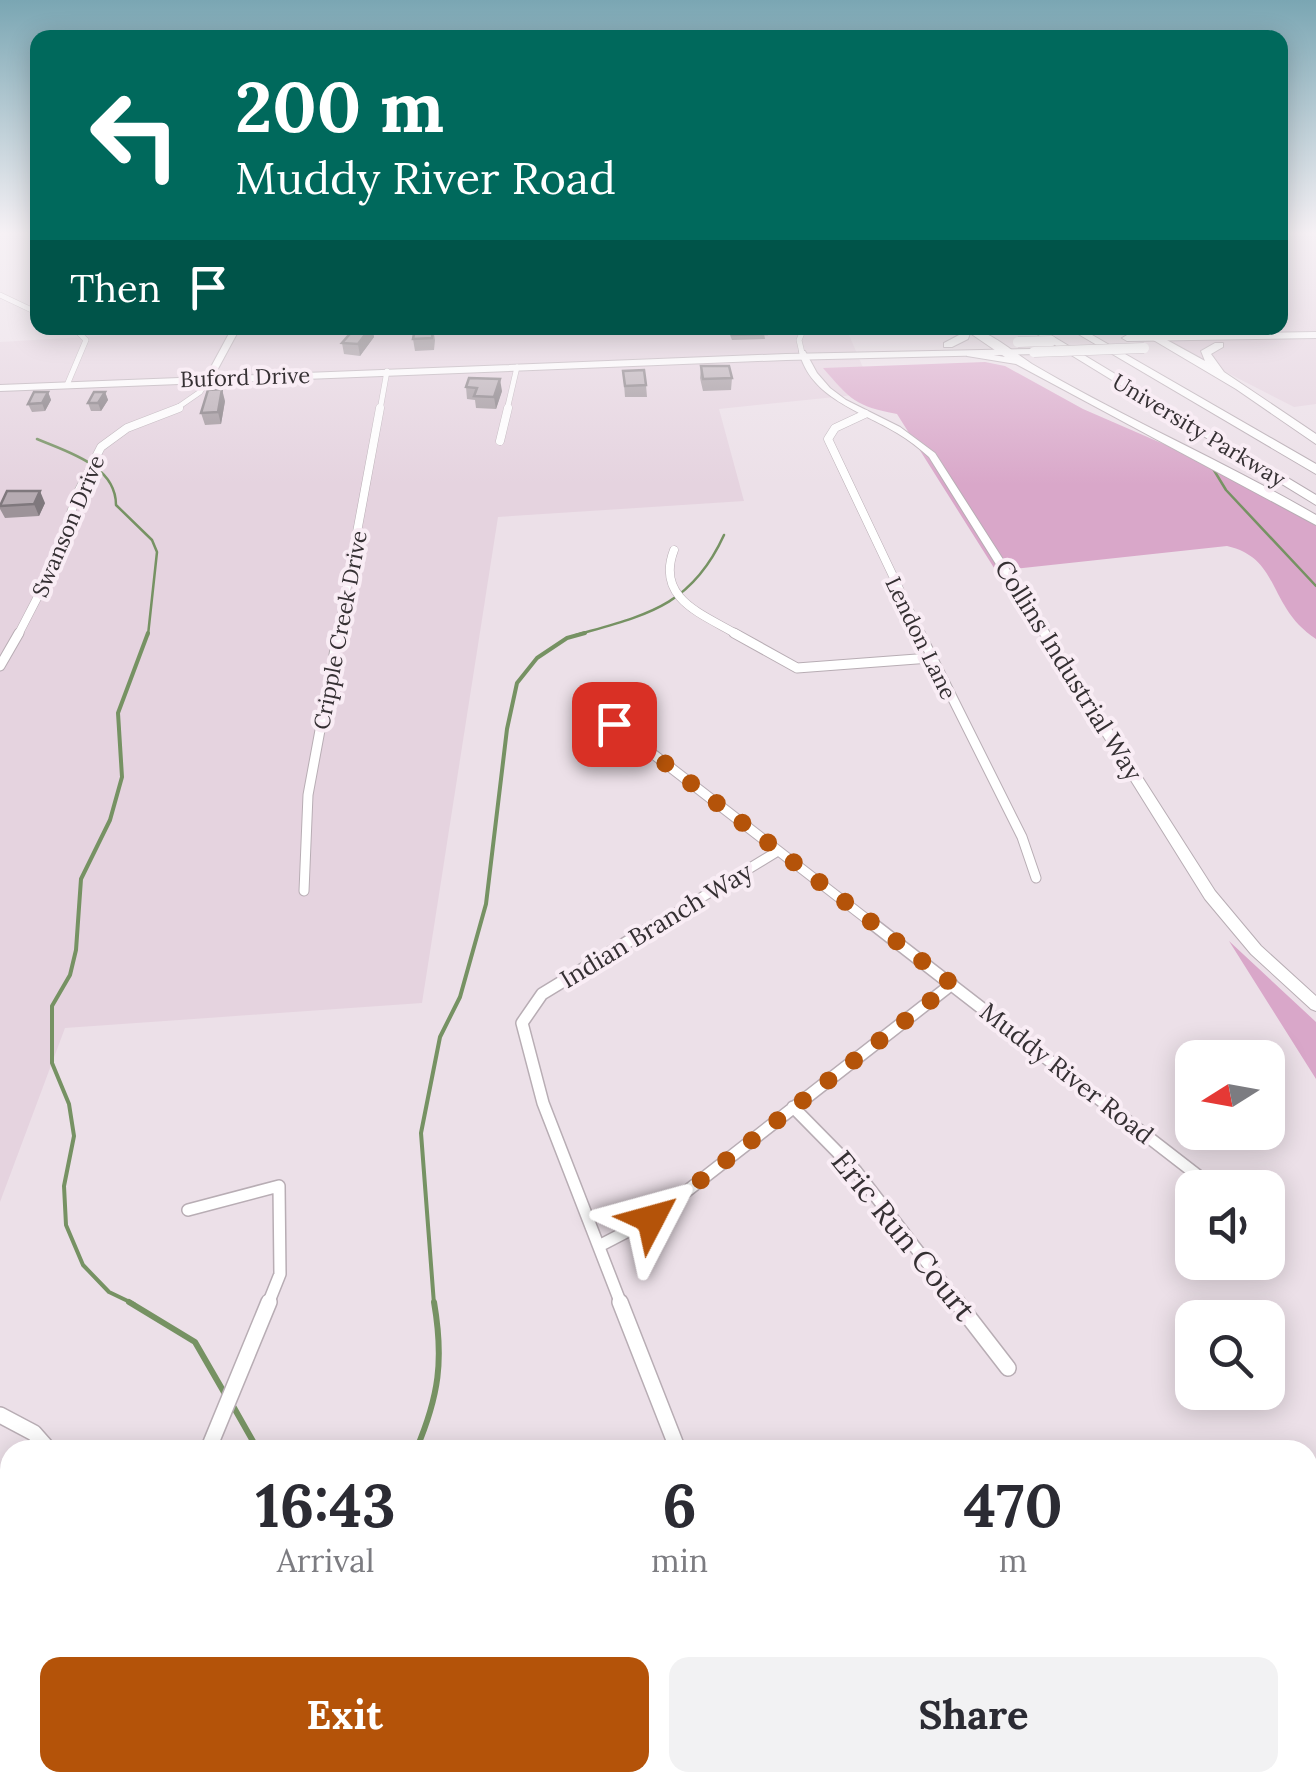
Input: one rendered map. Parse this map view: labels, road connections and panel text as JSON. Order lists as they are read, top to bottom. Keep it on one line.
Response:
{"streets":{"highway":["Buford Drive","University Parkway"],"street":["Swanson Drive","Cripple Creek Drive","Lendon Lane","Collins Industrial Way","Indian Branch Way","Muddy River Road","Eric Run Court"]},"crossings":[["Buford Drive","Swanson Drive"],["Buford Drive","Cripple Creek Drive"],["Buford Drive","Collins Industrial Way"],["Lendon Lane","Collins Industrial Way"],["Indian Branch Way","Muddy River Road"]],"north":"left","page":{"turn":["200 m","Muddy River Road"],"then":"Then","eta":["16:43","Arrival","6","min","470","m"],"buttons":["Exit","Share"]}}
